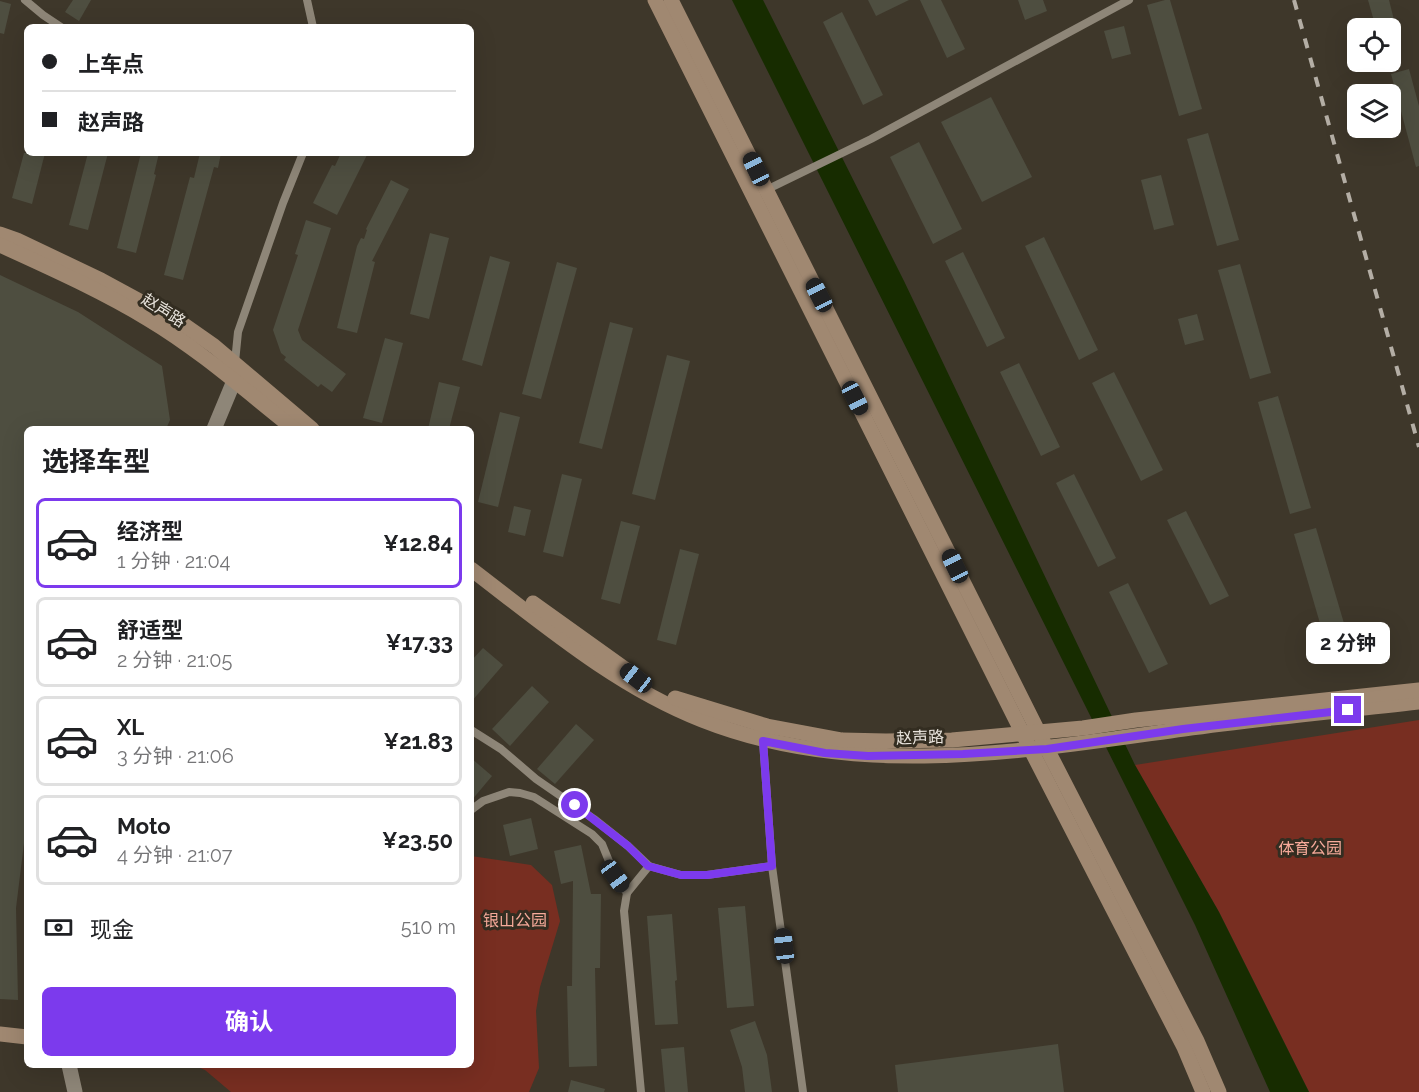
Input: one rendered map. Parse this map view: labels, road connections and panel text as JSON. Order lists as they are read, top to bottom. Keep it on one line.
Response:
{"streets":{"street":["赵声路"]},"parks":["体育公园","银山公园"],"page":{"banner":["上车点","赵声路"],"heading":"选择车型","list":[{"name":"经济型","note":"1 分钟 · 21:04","value":"¥12.84"},{"name":"舒适型","note":"2 分钟 · 21:05","value":"¥17.33"},{"name":"XL","note":"3 分钟 · 21:06","value":"¥21.83"},{"name":"Moto","note":"4 分钟 · 21:07","value":"¥23.50"}],"bubble":"2 分钟","pay":["现金","510 m"],"buttons":"确认"}}
